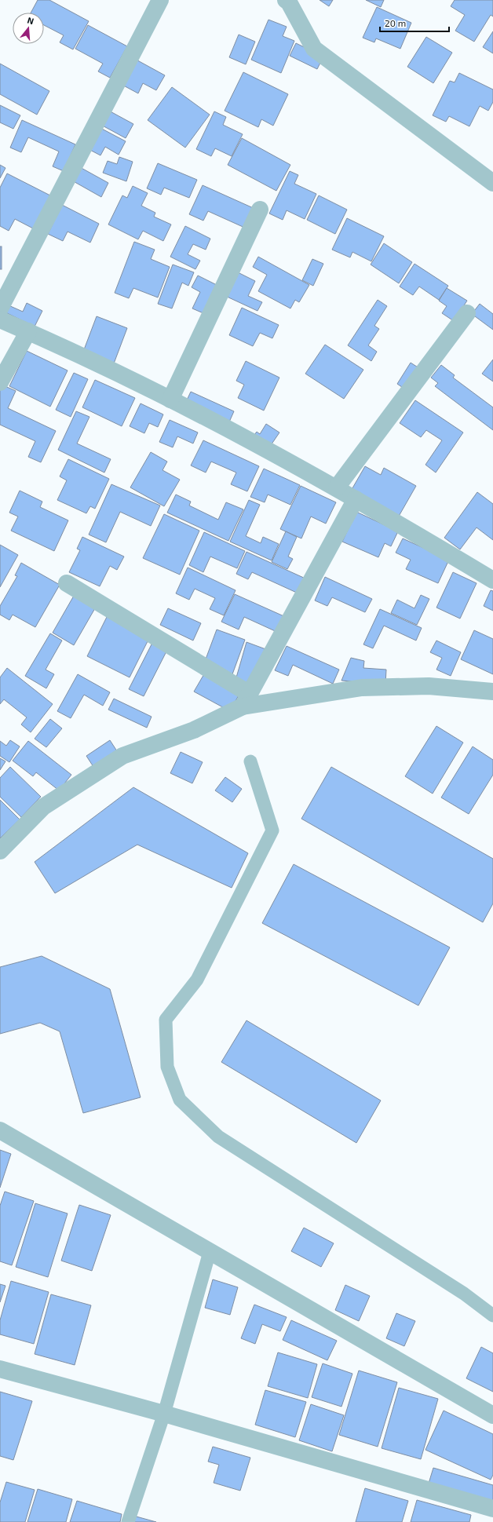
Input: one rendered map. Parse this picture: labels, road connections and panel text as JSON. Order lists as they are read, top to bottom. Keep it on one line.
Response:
{"scale_bar":"20 m","north":"top"}
